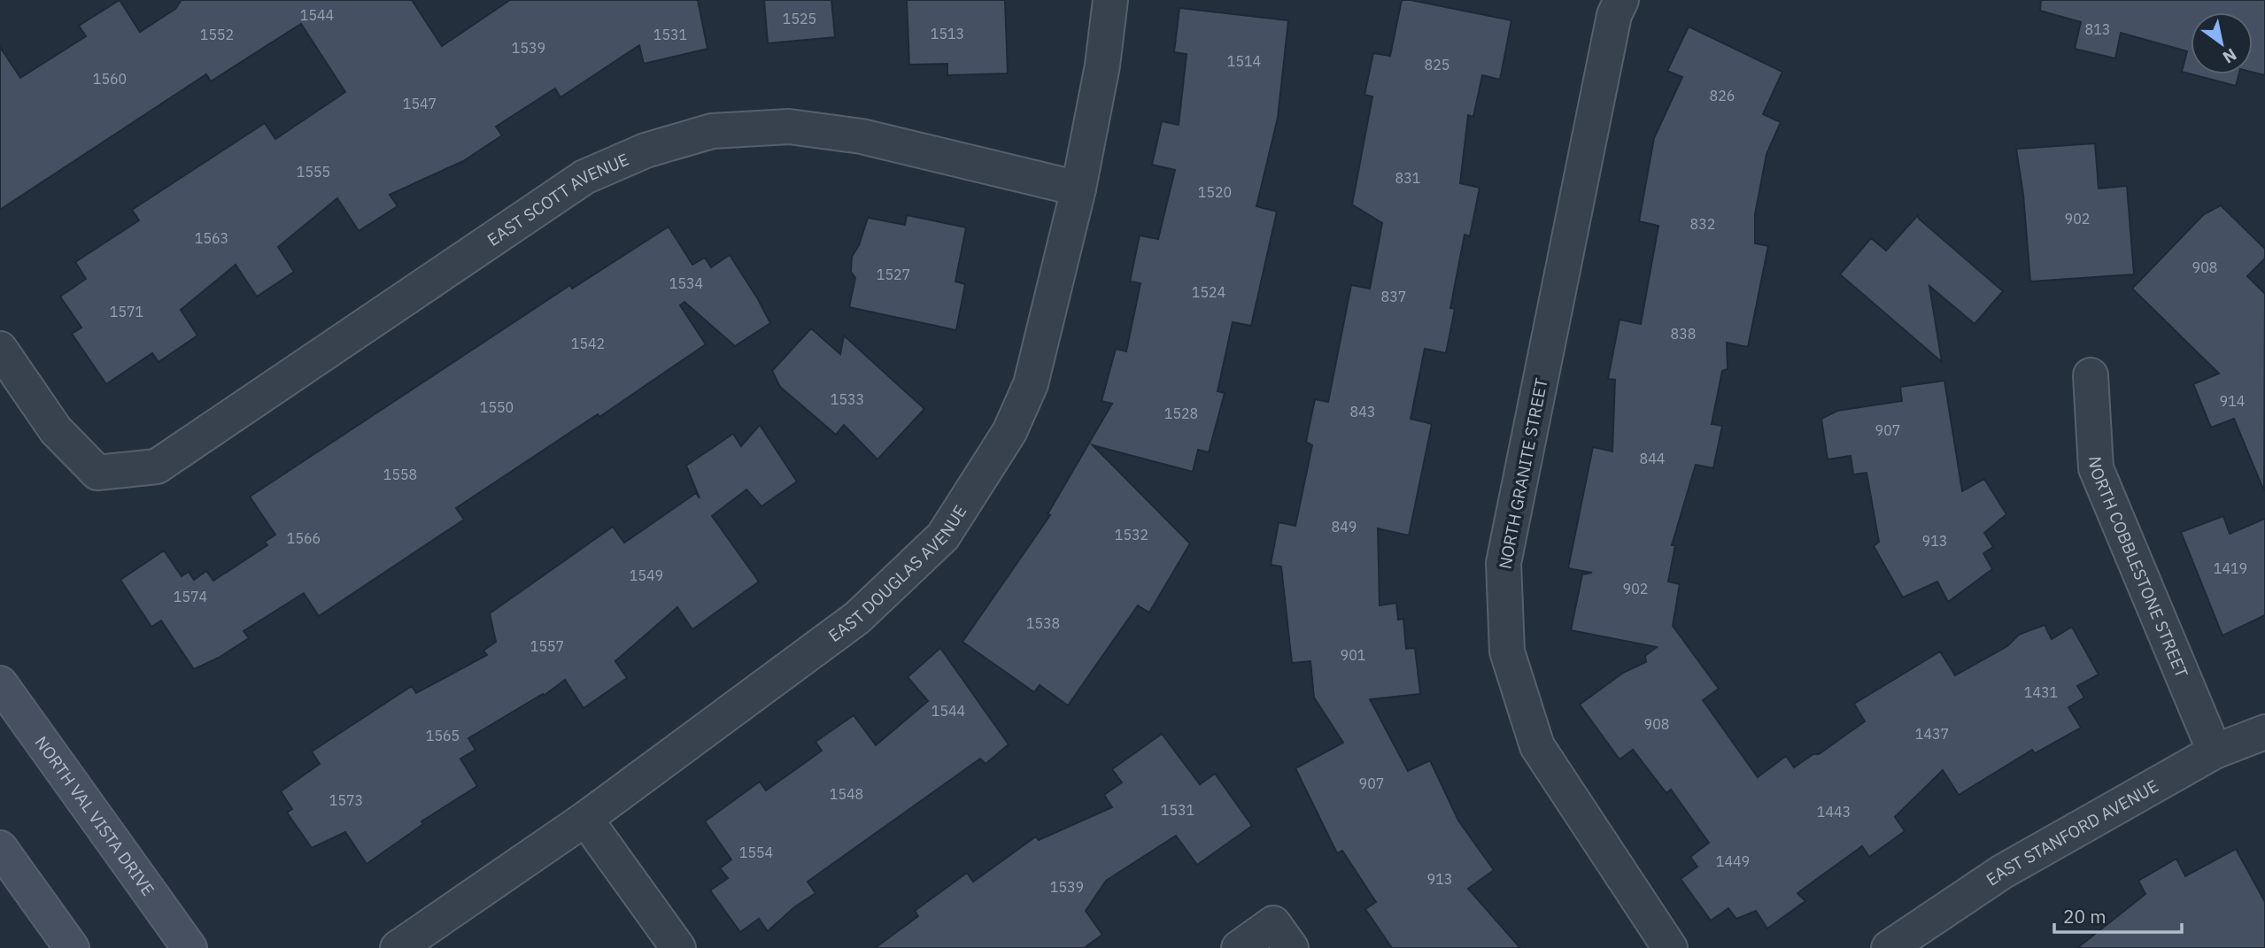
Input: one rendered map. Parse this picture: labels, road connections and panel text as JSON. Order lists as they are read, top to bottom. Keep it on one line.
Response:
{"streets":{"main road":["NORTH VAL VISTA DRIVE"],"street":["EAST SCOTT AVENUE","NORTH GRANITE STREET","NORTH COBBLESTONE STREET","EAST DOUGLAS AVENUE","EAST STANFORD AVENUE"]},"crossings":[["EAST SCOTT AVENUE","EAST DOUGLAS AVENUE"],["NORTH COBBLESTONE STREET","EAST STANFORD AVENUE"]],"house_numbers":["1544","1525","813","1513","1552","1531","1539","1514","825","1560","826","1547","1555","831","1520","902","832","1563","908","1527","1534","1524","837","1571","838","1542","1533","914","1550","843","1528","907","844","1558","849","1532","1566","913","1419","1549","902","1574","1538","1557","901","1431","1544","908","1437","1565","907","1548","1573","1531","1443","1554","1449","913","1539"],"scale_bar":"20 m","north":"bottom right"}
